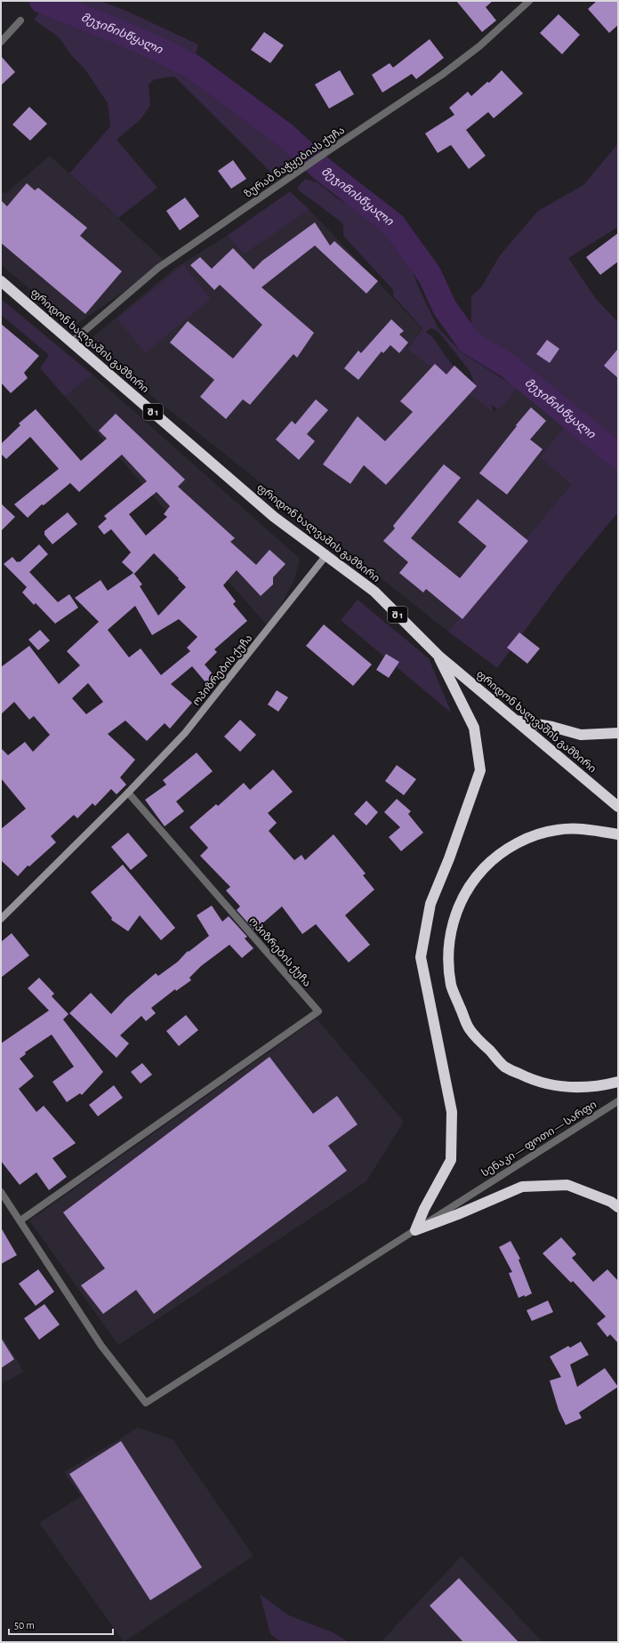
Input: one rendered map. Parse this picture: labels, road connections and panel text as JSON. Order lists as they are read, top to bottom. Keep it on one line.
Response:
{"streets":{"highway":["ფრიდონ ხალვაშის გამზირი","შ 1"],"street":["ზურაბ ნაჭყებიას ქუჩა","ოპიზრების ქუჩა","სენაკი — ფოთი — სარფი"]},"crossings":[["ზურაბ ნაჭყებიას ქუჩა","ფრიდონ ხალვაშის გამზირი"],["ფრიდონ ხალვაშის გამზირი","ოპიზრების ქუჩა"],["ოპიზრების ქუჩა","სენაკი — ფოთი — სარფი"]],"water":["მეჯინისწყალი"],"scale_bar":"50 m"}
